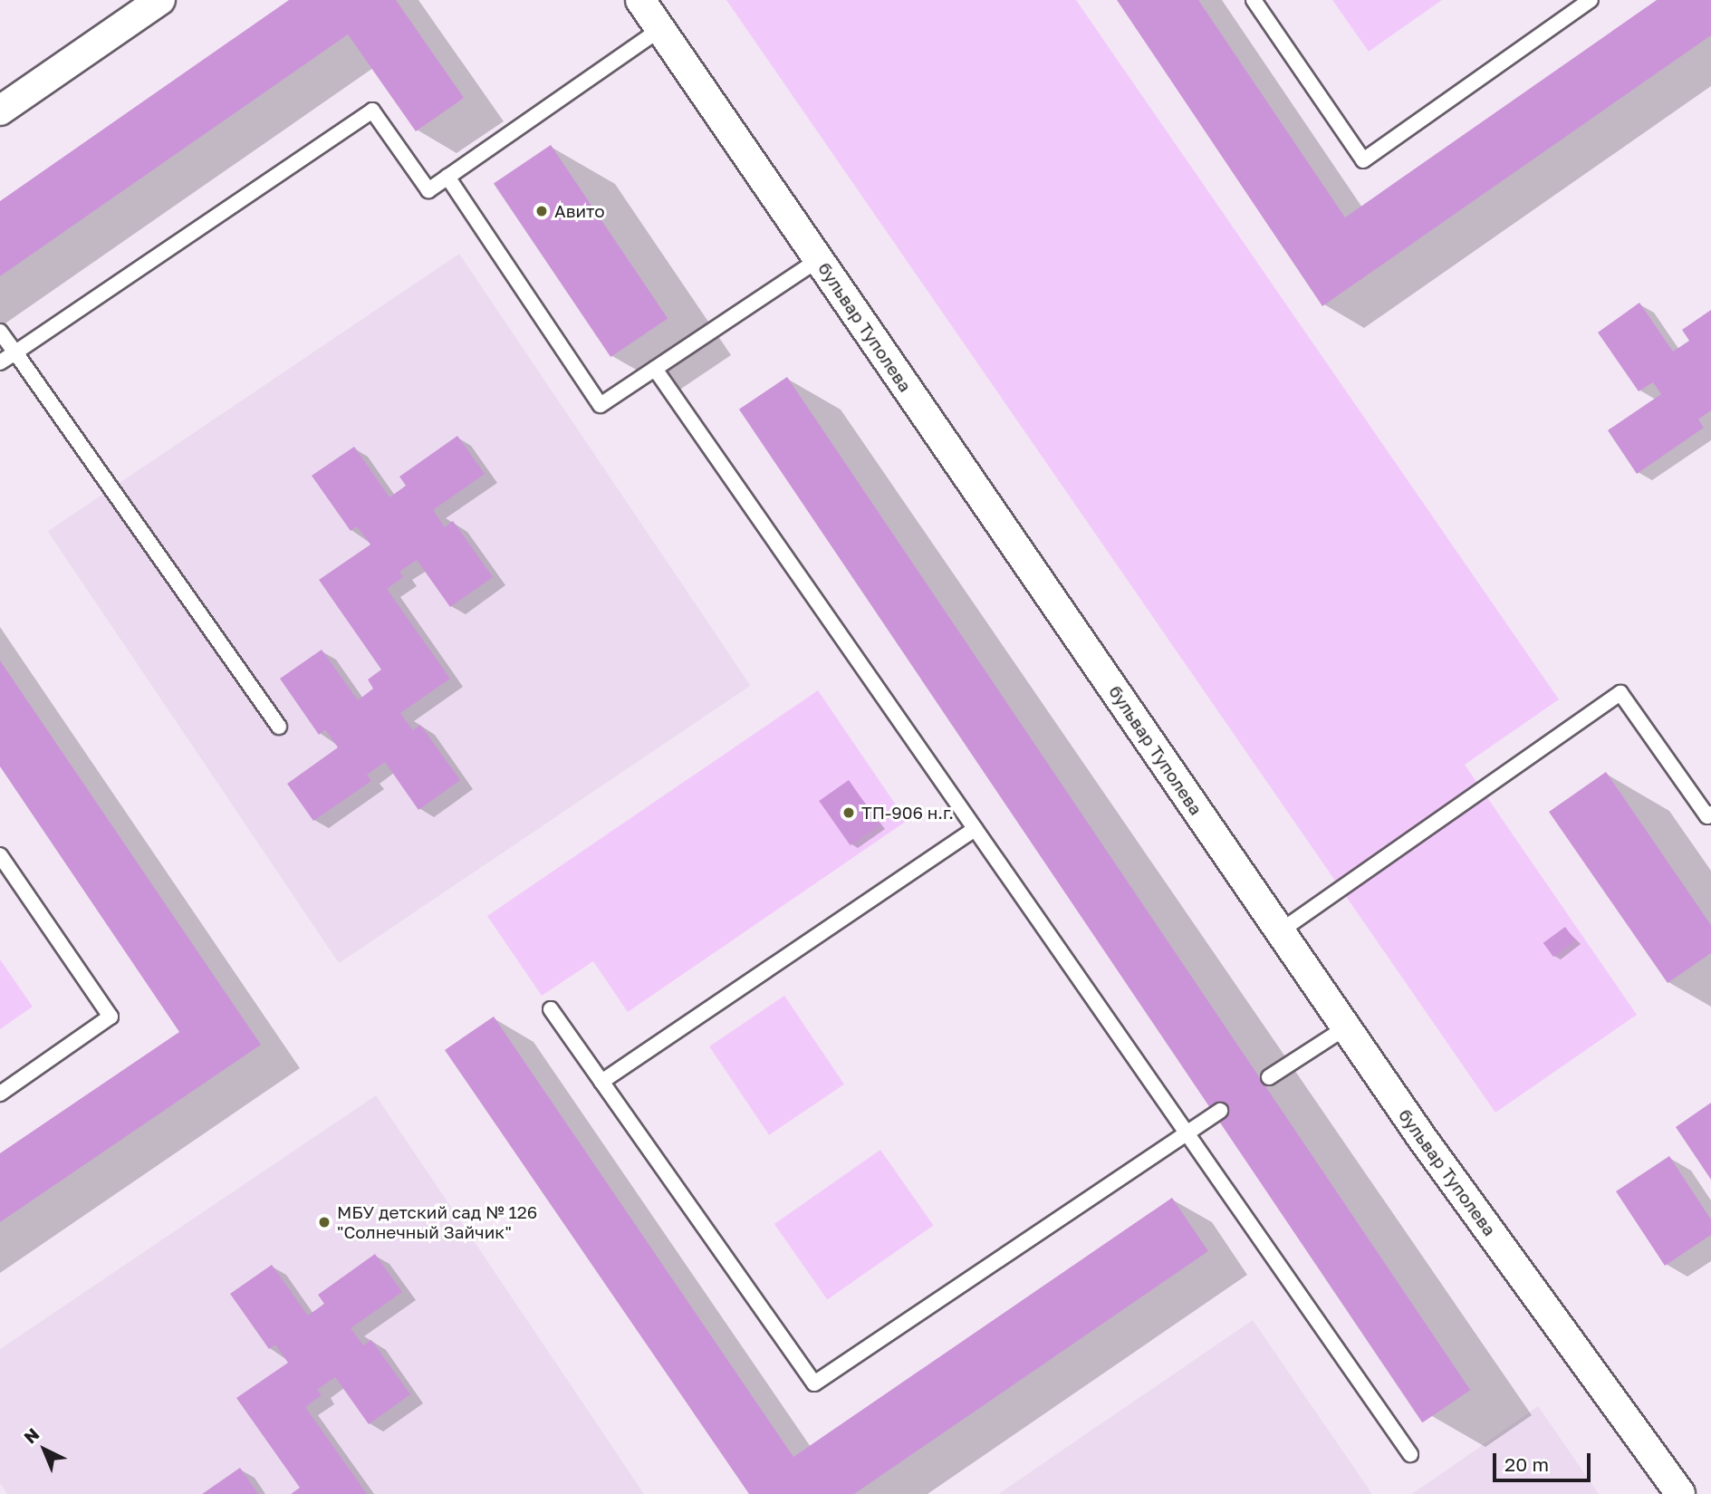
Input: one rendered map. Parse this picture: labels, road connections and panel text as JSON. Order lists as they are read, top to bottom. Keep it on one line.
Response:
{"streets":{"street":["бульвар Туполева"]},"places":["Авито","ТП-906 н.г.","МБУ детский сад № 126 \"Cолнечный Зайчик\""],"scale_bar":"20 m","north":"top left"}
